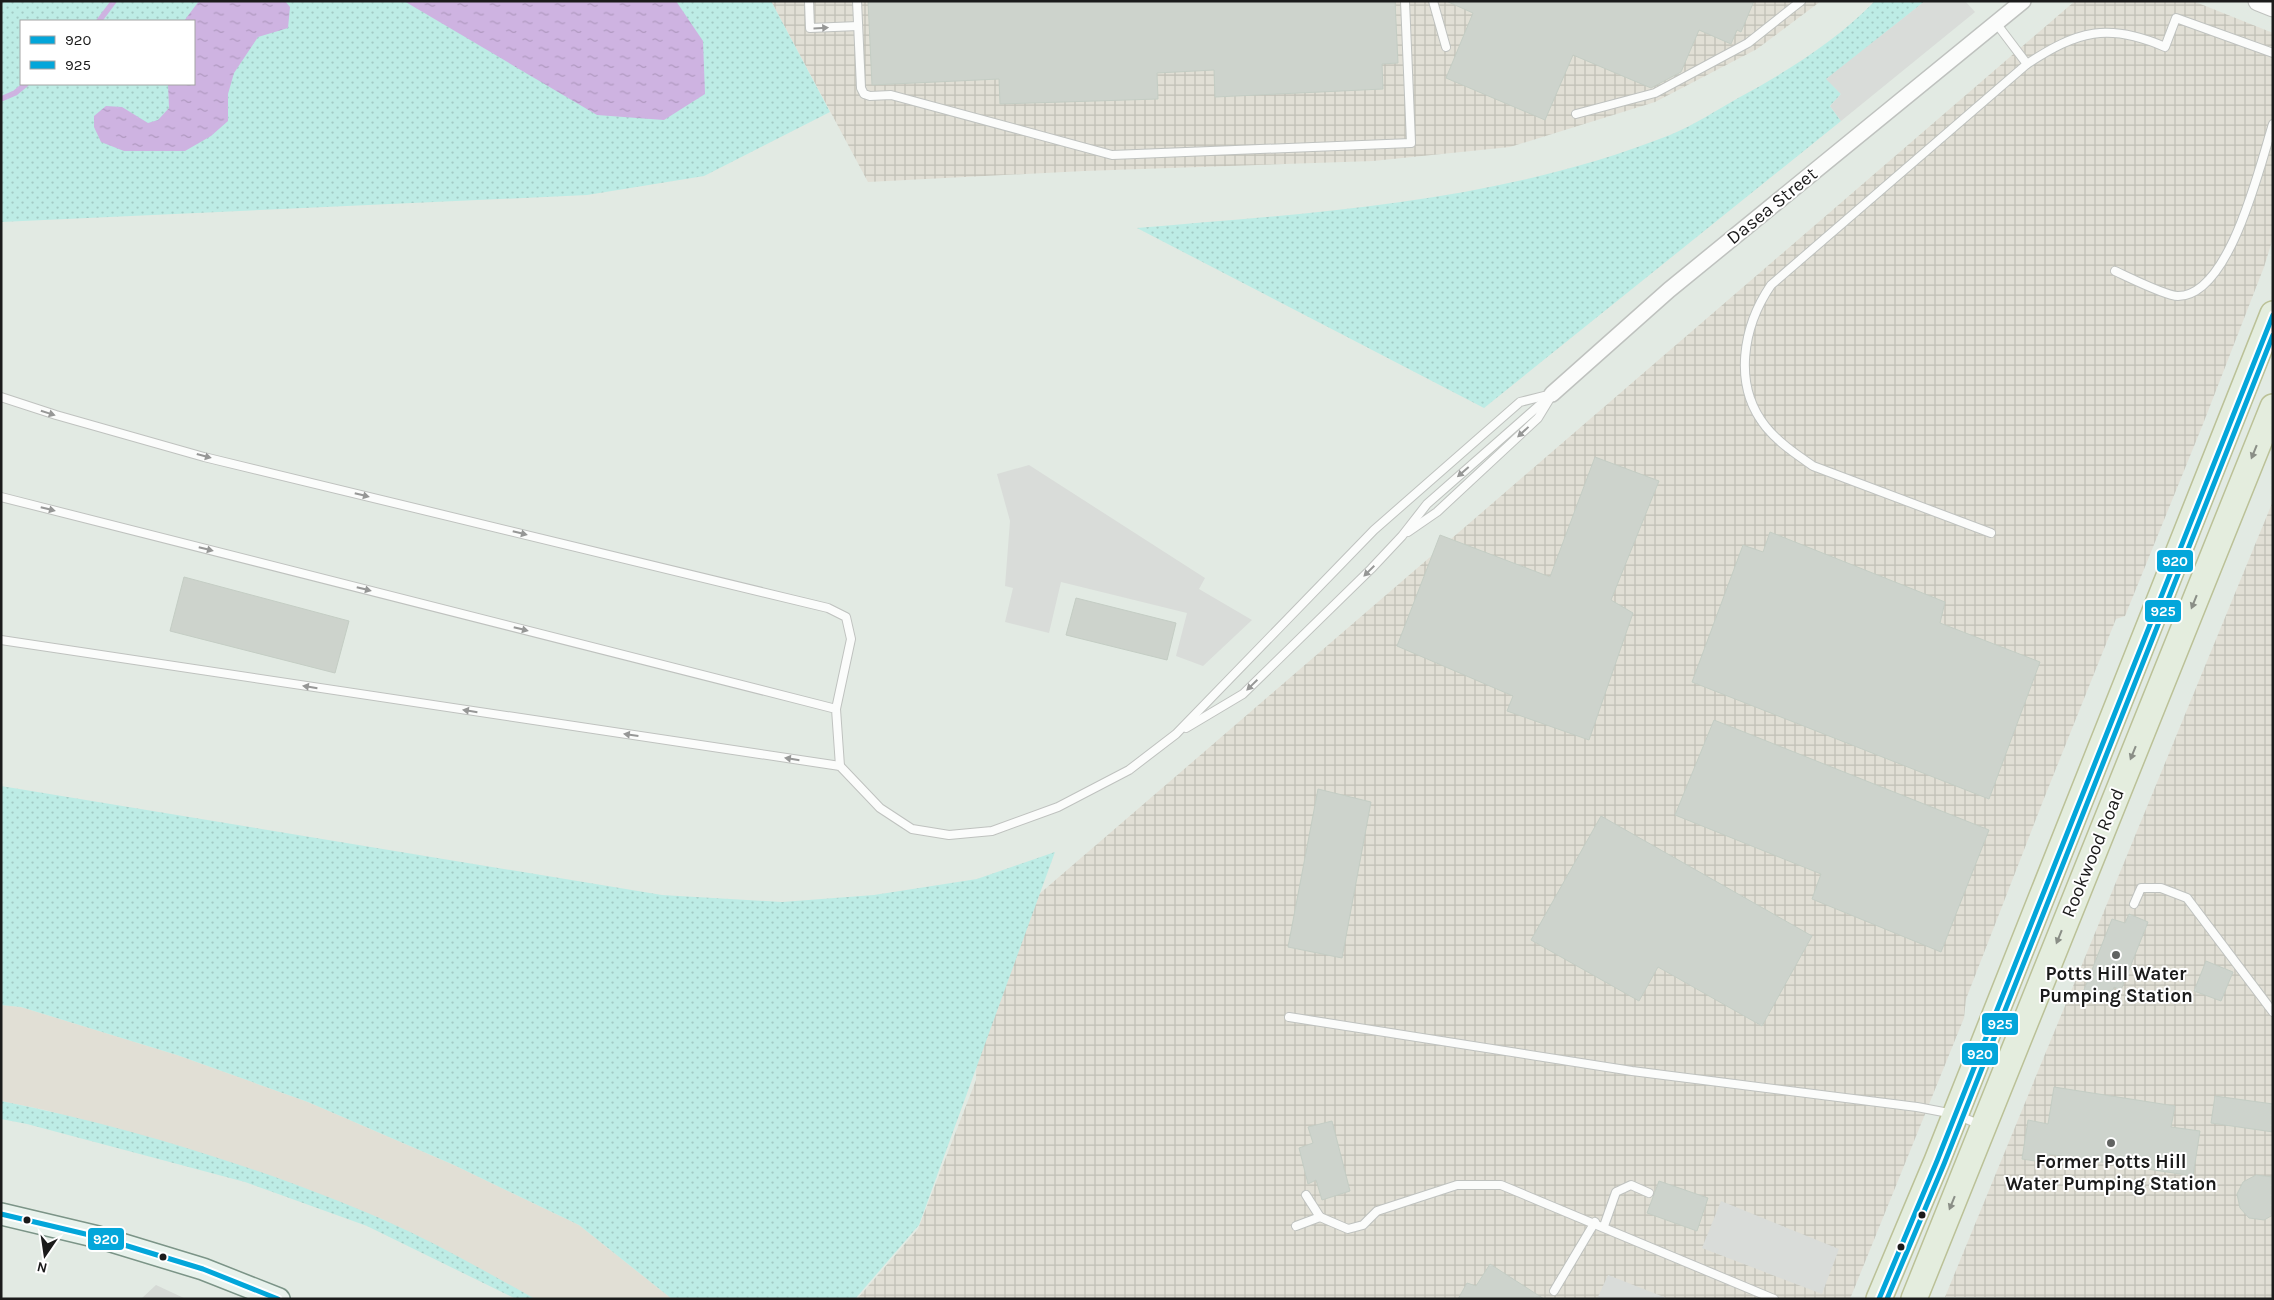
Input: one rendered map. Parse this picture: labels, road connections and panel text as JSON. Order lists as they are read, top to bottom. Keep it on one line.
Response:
{"streets":{"highway":["Rookwood Road"],"street":["Dasea Street"]},"places":["Potts Hill Water Pumping Station","Former Potts Hill Water Pumping Station"],"lines":["transit line 920","transit line 925"],"legend":["920","925"],"north":"bottom"}
